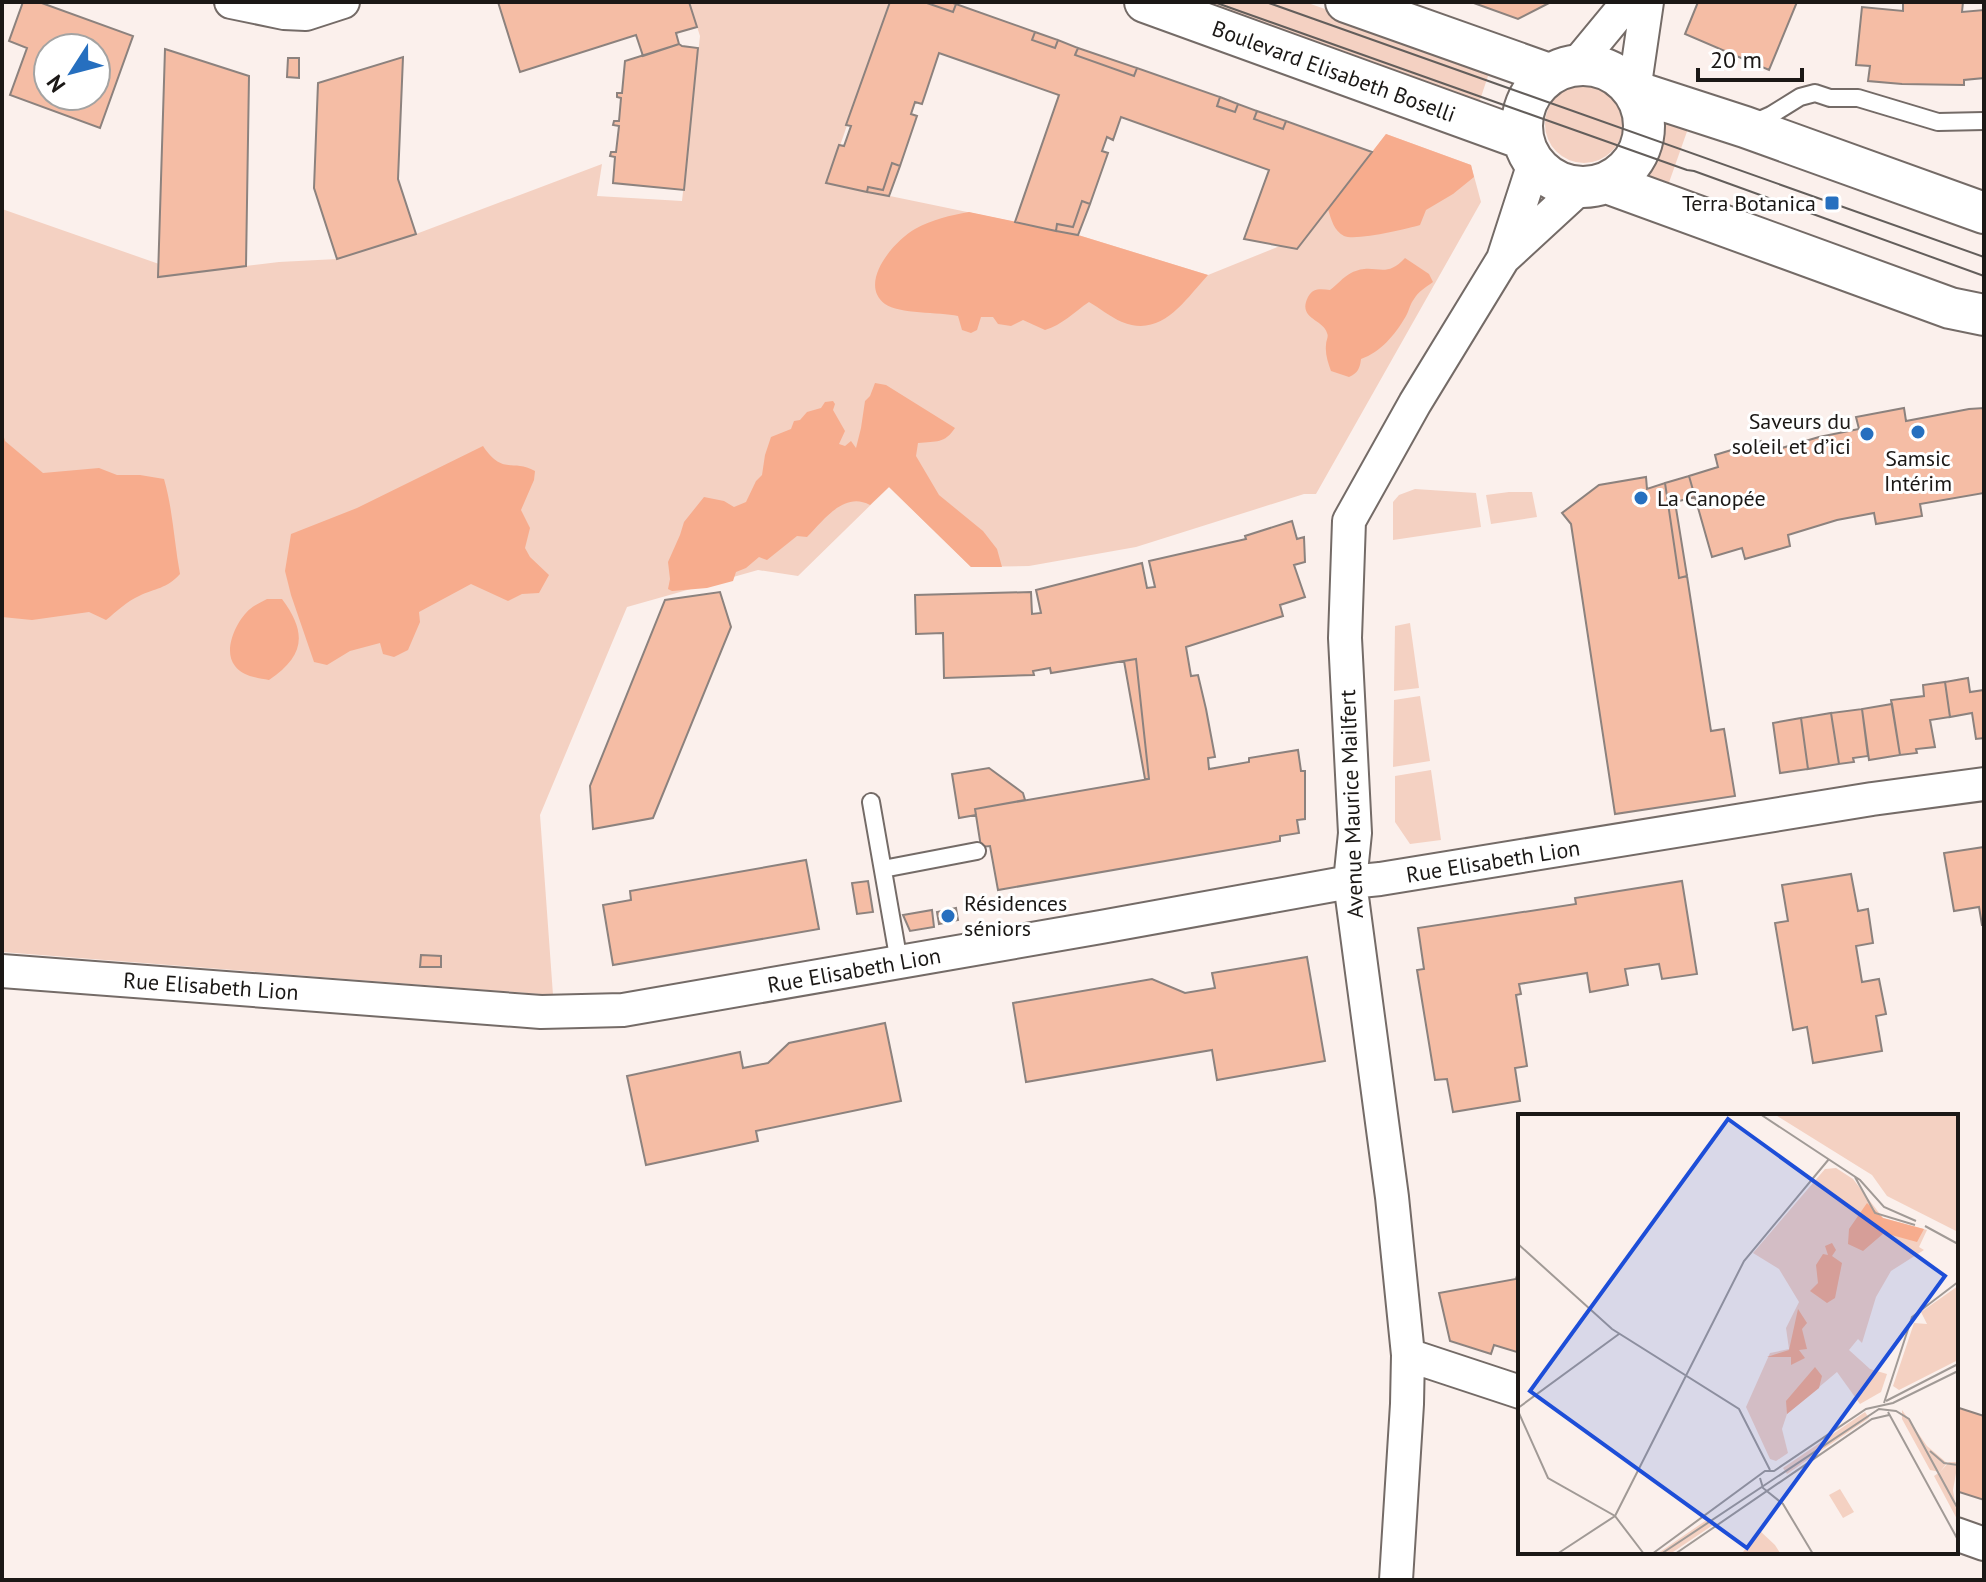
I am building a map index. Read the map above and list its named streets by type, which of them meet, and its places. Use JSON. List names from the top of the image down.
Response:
{
  "streets": {
    "street": ["Boulevard Elisabeth Boselli", "Avenue Maurice Mailfert", "Rue Elisabeth Lion"]
  },
  "crossings": [
    ["Boulevard Elisabeth Boselli", "Avenue Maurice Mailfert"],
    ["Avenue Maurice Mailfert", "Rue Elisabeth Lion"]
  ],
  "places": {
    "transit": ["Terra Botanica"],
    "other": [
      "Samsic Intérim",
      "Saveurs du soleil et d’ici",
      "La Canopée",
      "Résidences séniors"
    ]
  },
  "scale_bar": "20 m",
  "north": "bottom left"
}
